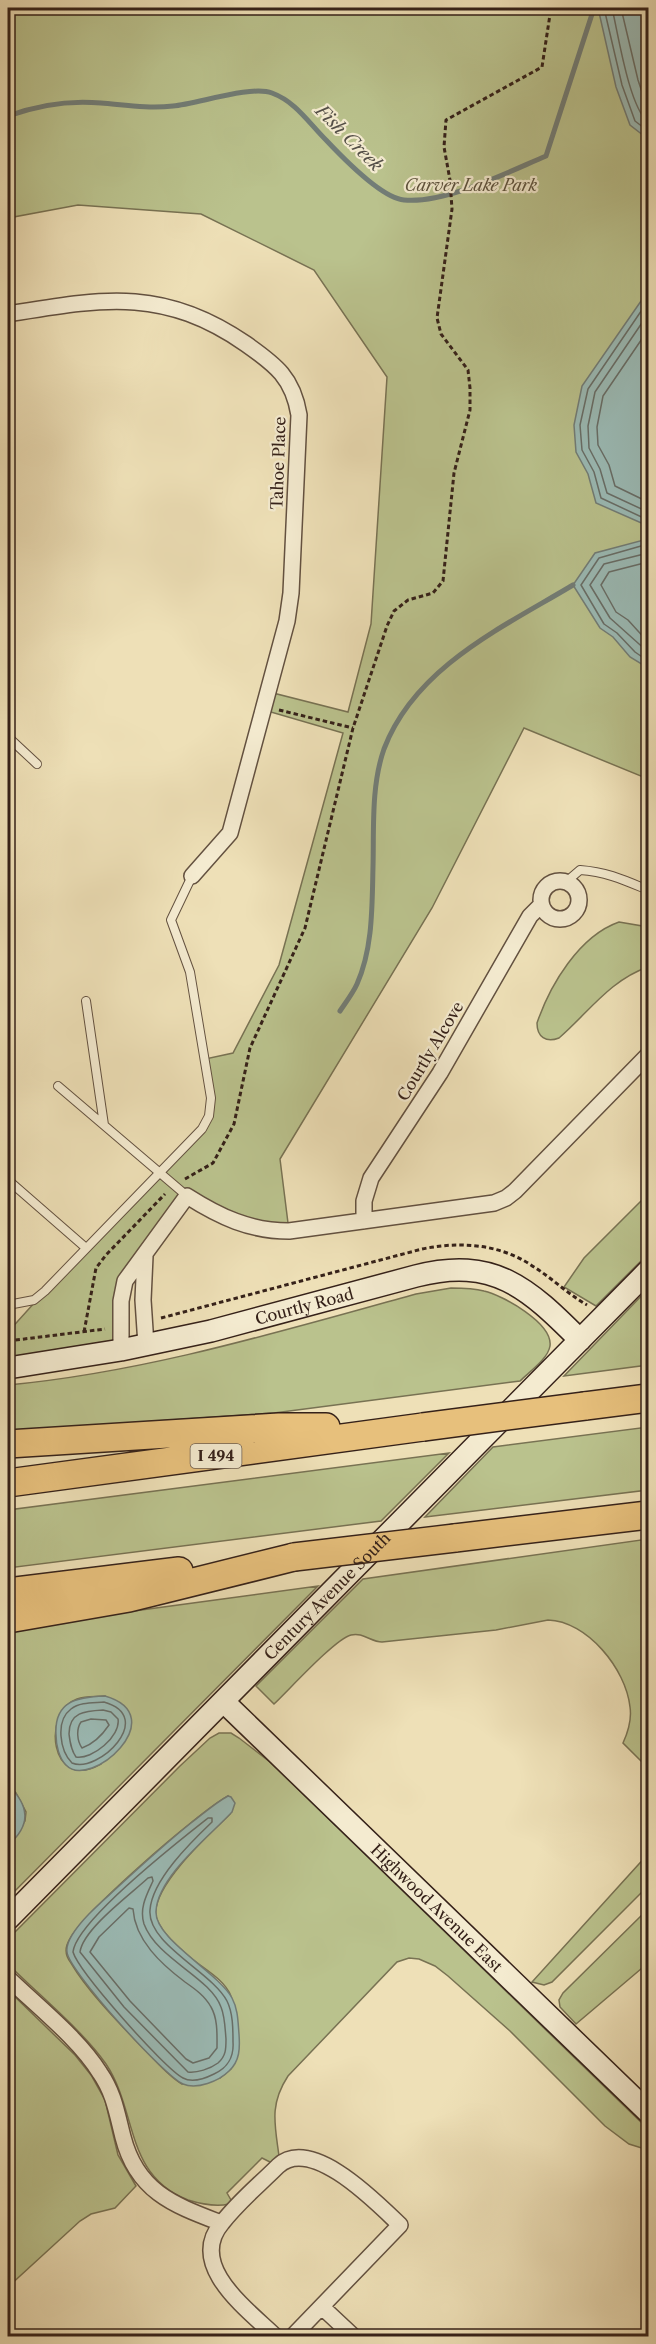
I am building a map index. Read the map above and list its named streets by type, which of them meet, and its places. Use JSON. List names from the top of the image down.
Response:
{
  "streets": {
    "highway": ["I 494"],
    "street": [
      "Tahoe Place",
      "Courtly Alcove",
      "Courtly Road",
      "Century Avenue South",
      "Highwood Avenue East"
    ]
  },
  "crossings": [
    ["Courtly Road", "Century Avenue South"],
    ["Century Avenue South", "Highwood Avenue East"]
  ],
  "water": ["Fish Creek"],
  "parks": ["Carver Lake Park"]
}
